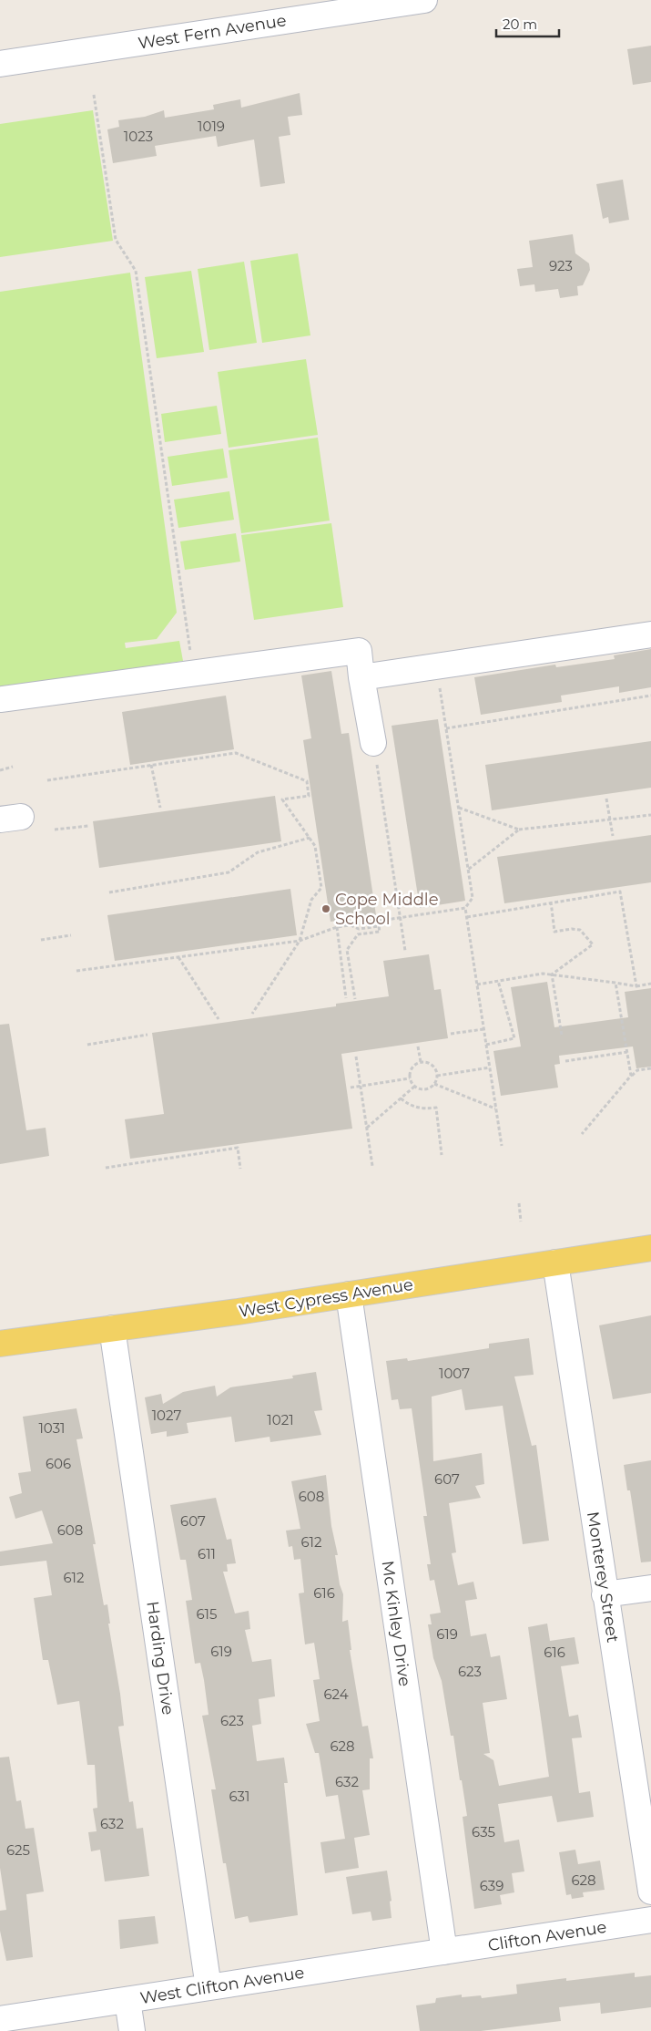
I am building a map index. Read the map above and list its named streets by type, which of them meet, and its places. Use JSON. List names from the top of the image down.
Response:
{
  "streets": {
    "main road": ["West Cypress Avenue"],
    "street": [
      "West Fern Avenue",
      "Monterey Street",
      "Mc Kinley Drive",
      "Harding Drive",
      "Clifton Avenue",
      "West Clifton Avenue"
    ]
  },
  "crossings": [
    ["West Cypress Avenue", "Monterey Street"],
    ["West Cypress Avenue", "Mc Kinley Drive"],
    ["West Cypress Avenue", "Harding Drive"],
    ["Mc Kinley Drive", "Clifton Avenue"],
    ["Mc Kinley Drive", "West Clifton Avenue"],
    ["Harding Drive", "West Clifton Avenue"],
    ["Clifton Avenue", "West Clifton Avenue"]
  ],
  "places": ["Cope Middle School"],
  "house_numbers": [
    "1019",
    "1023",
    "923",
    "1007",
    "1027",
    "1021",
    "1031",
    "606",
    "607",
    "608",
    "607",
    "608",
    "612",
    "611",
    "612",
    "616",
    "615",
    "619",
    "619",
    "616",
    "623",
    "624",
    "623",
    "628",
    "632",
    "631",
    "632",
    "635",
    "625",
    "628",
    "639"
  ],
  "scale_bar": "20 m"
}
